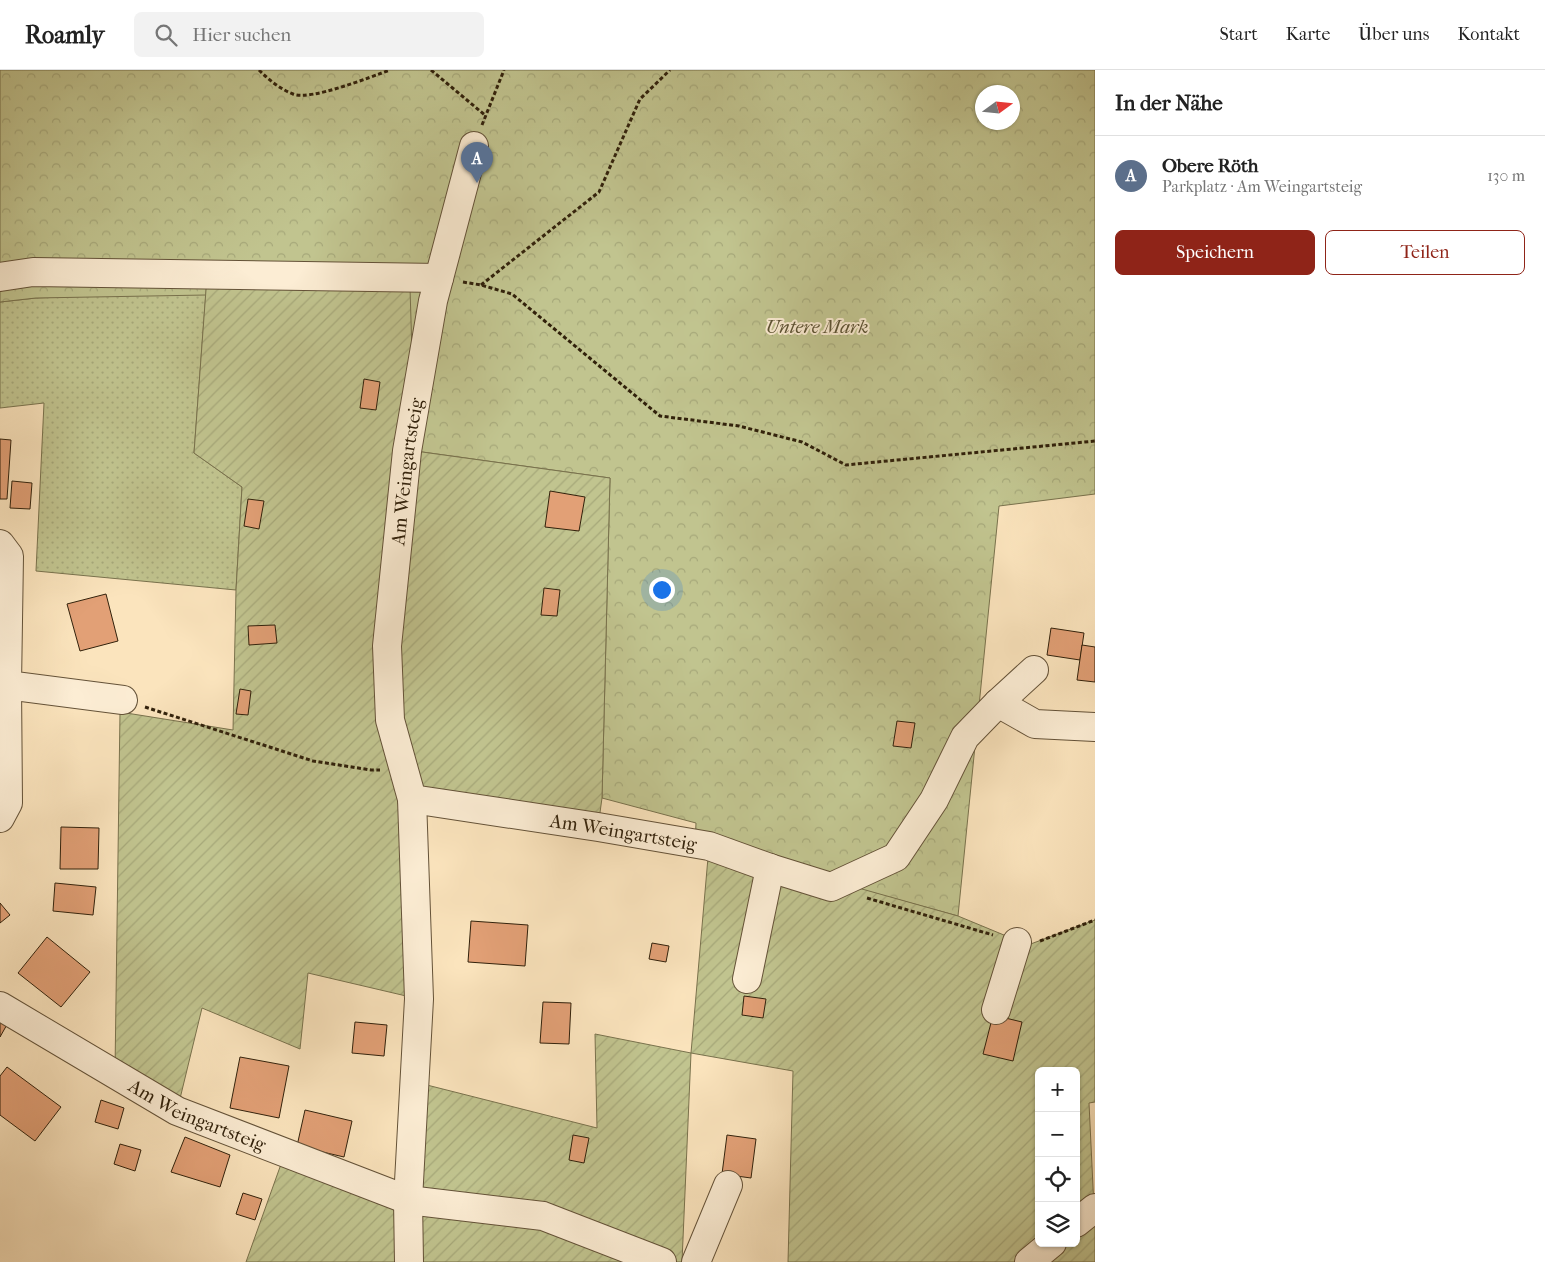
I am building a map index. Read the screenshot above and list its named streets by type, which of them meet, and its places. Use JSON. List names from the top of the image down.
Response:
{
  "streets": {
    "street": ["Am Weingartsteig"]
  },
  "parks": ["Untere Mark"],
  "north": "right",
  "page": {
    "header": "Roamly",
    "search": "Hier suchen",
    "nav": [
      "Start",
      "Karte",
      "Über uns",
      "Kontakt"
    ],
    "heading": "In der Nähe",
    "list": [
      {
        "mark": "A",
        "name": "Obere Röth",
        "note": "Parkplatz · Am Weingartsteig",
        "value": "130 m"
      }
    ],
    "pins": "A",
    "buttons": ["Speichern", "Teilen"],
    "map_buttons": ["+", "−"]
  }
}
